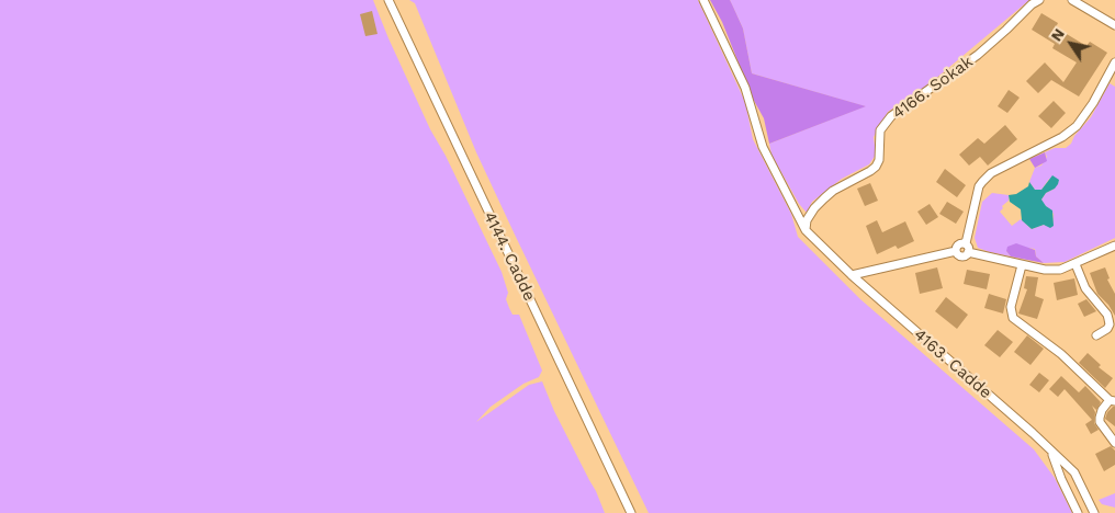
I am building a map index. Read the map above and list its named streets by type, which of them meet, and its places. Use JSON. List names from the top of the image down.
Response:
{
  "streets": {
    "street": ["4166. Sokak", "4144. Cadde", "4163. Cadde"]
  },
  "crossings": [
    ["4166. Sokak", "4163. Cadde"]
  ],
  "north": "top left"
}
